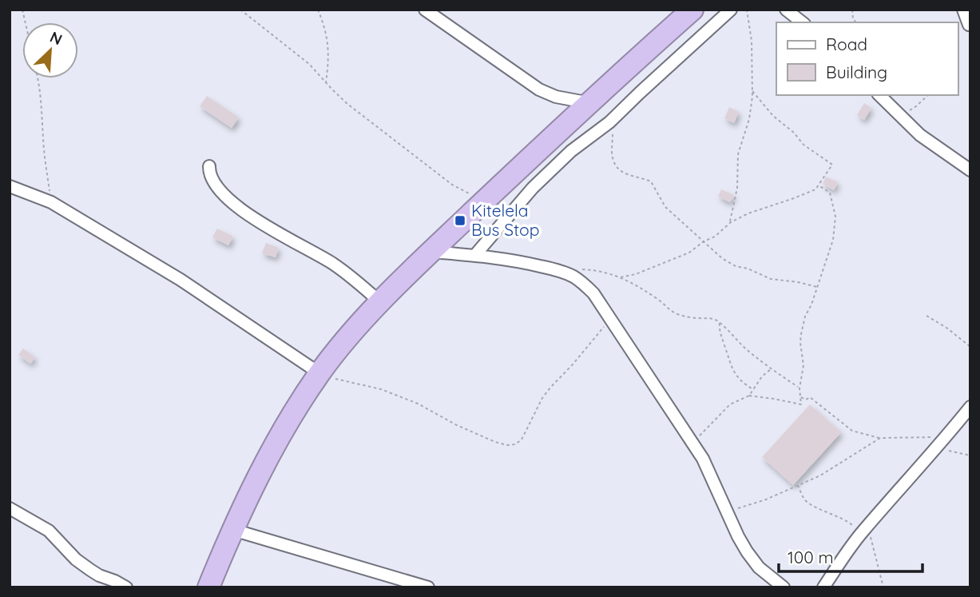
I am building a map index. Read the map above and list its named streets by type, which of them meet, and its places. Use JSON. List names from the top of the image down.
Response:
{
  "places": {
    "transit": ["Kitelela Bus Stop"]
  },
  "legend": ["Road", "Building"],
  "scale_bar": "100 m",
  "north": "top right"
}
